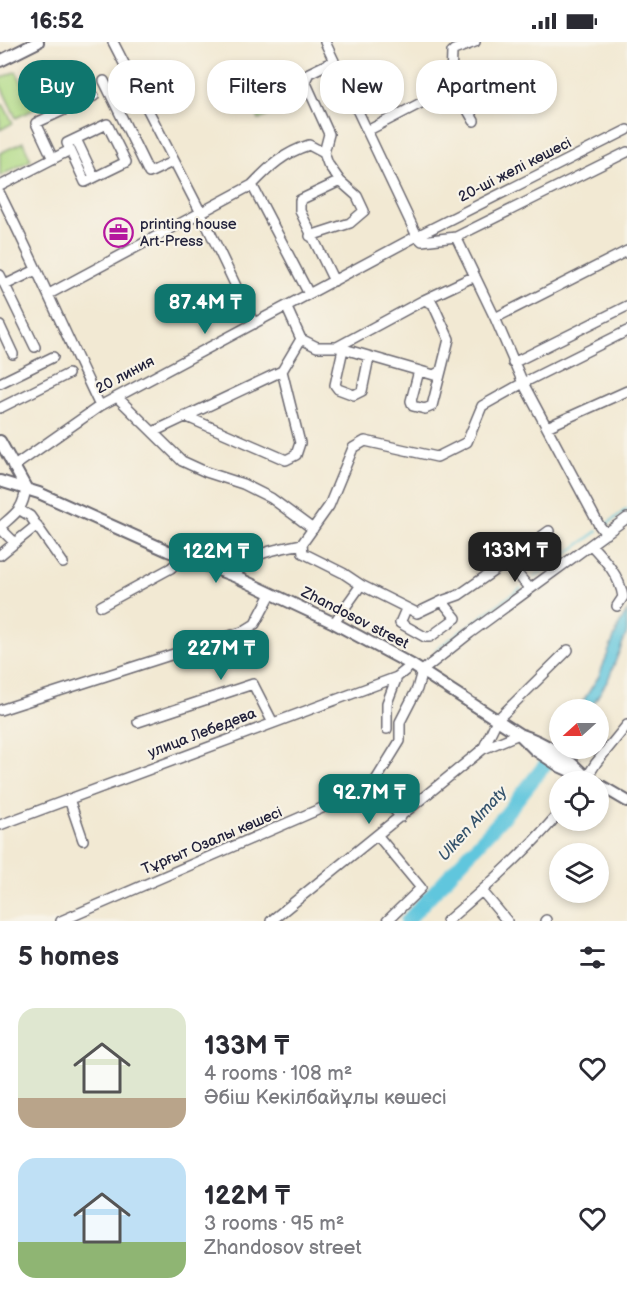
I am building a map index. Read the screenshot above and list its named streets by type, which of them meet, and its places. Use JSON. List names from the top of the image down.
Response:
{
  "streets": {
    "main road": ["Zhandosov street"],
    "street": [
      "20-ші желі көшесі",
      "20 линия",
      "улица Лебедева",
      "Тұрғыт Озалы көшесі"
    ]
  },
  "crossings": [
    ["20-ші желі көшесі", "20 линия"],
    ["Zhandosov street", "улица Лебедева"]
  ],
  "water": ["Ulken Almaty"],
  "places": {
    "office": ["printing house Art-Press"]
  },
  "north": "left",
  "page": {
    "status": "16:52",
    "chip": [
      "Buy",
      "Rent",
      "Filters",
      "New",
      "Apartment"
    ],
    "price": [
      "87.4M ₸",
      "133M ₸",
      "122M ₸",
      "227M ₸",
      "92.7M ₸"
    ],
    "heading": "5 homes",
    "list": [
      {
        "name": "133M ₸",
        "note": "4 rooms · 108 m² · Әбіш Кекілбайұлы көшесі"
      },
      {
        "name": "122M ₸",
        "note": "3 rooms · 95 m² · Zhandosov street"
      }
    ]
  }
}
